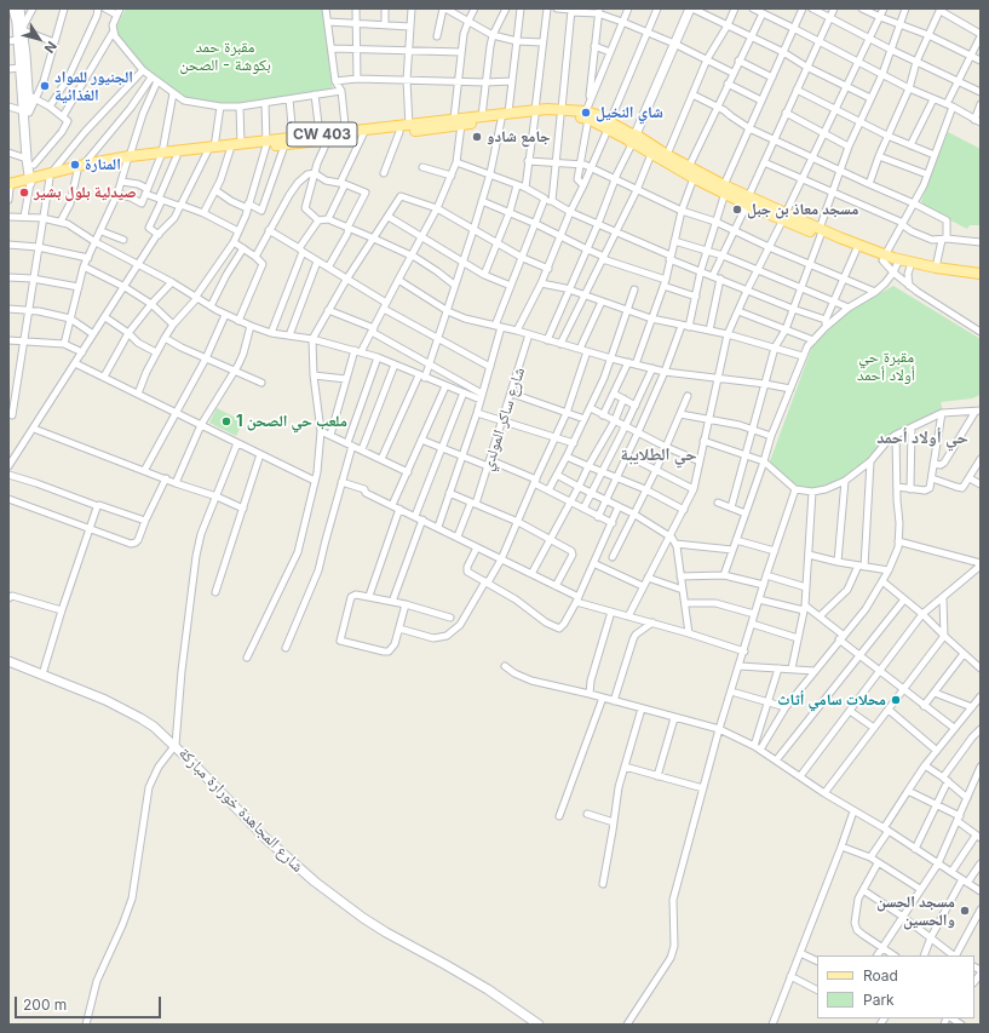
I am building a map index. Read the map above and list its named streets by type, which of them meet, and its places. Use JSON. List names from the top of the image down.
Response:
{
  "streets": {
    "main road": ["CW 403"],
    "street": ["شارع ساكر المولدي", "شارع المجاهدة خورارة مباركة"]
  },
  "districts": ["حي أولاد أحمد", "حي الطلايبة"],
  "parks": ["مقبرة حمد بكوشة - الصحن", "مقبرة حي أولاد أحمد"],
  "places": [
    "الجنيور للمواد الغذائية",
    "شاي النخيل",
    "جامع شادو",
    "المنارة",
    "صيدلية بلول بشير",
    "مسجد معاذ بن جبل",
    "ملعب حي الصحن 1",
    "محلات سامي أثاث",
    "مسجد الحسن والحسين"
  ],
  "legend": ["Road", "Park"],
  "scale_bar": "200 m",
  "north": "bottom right"
}
